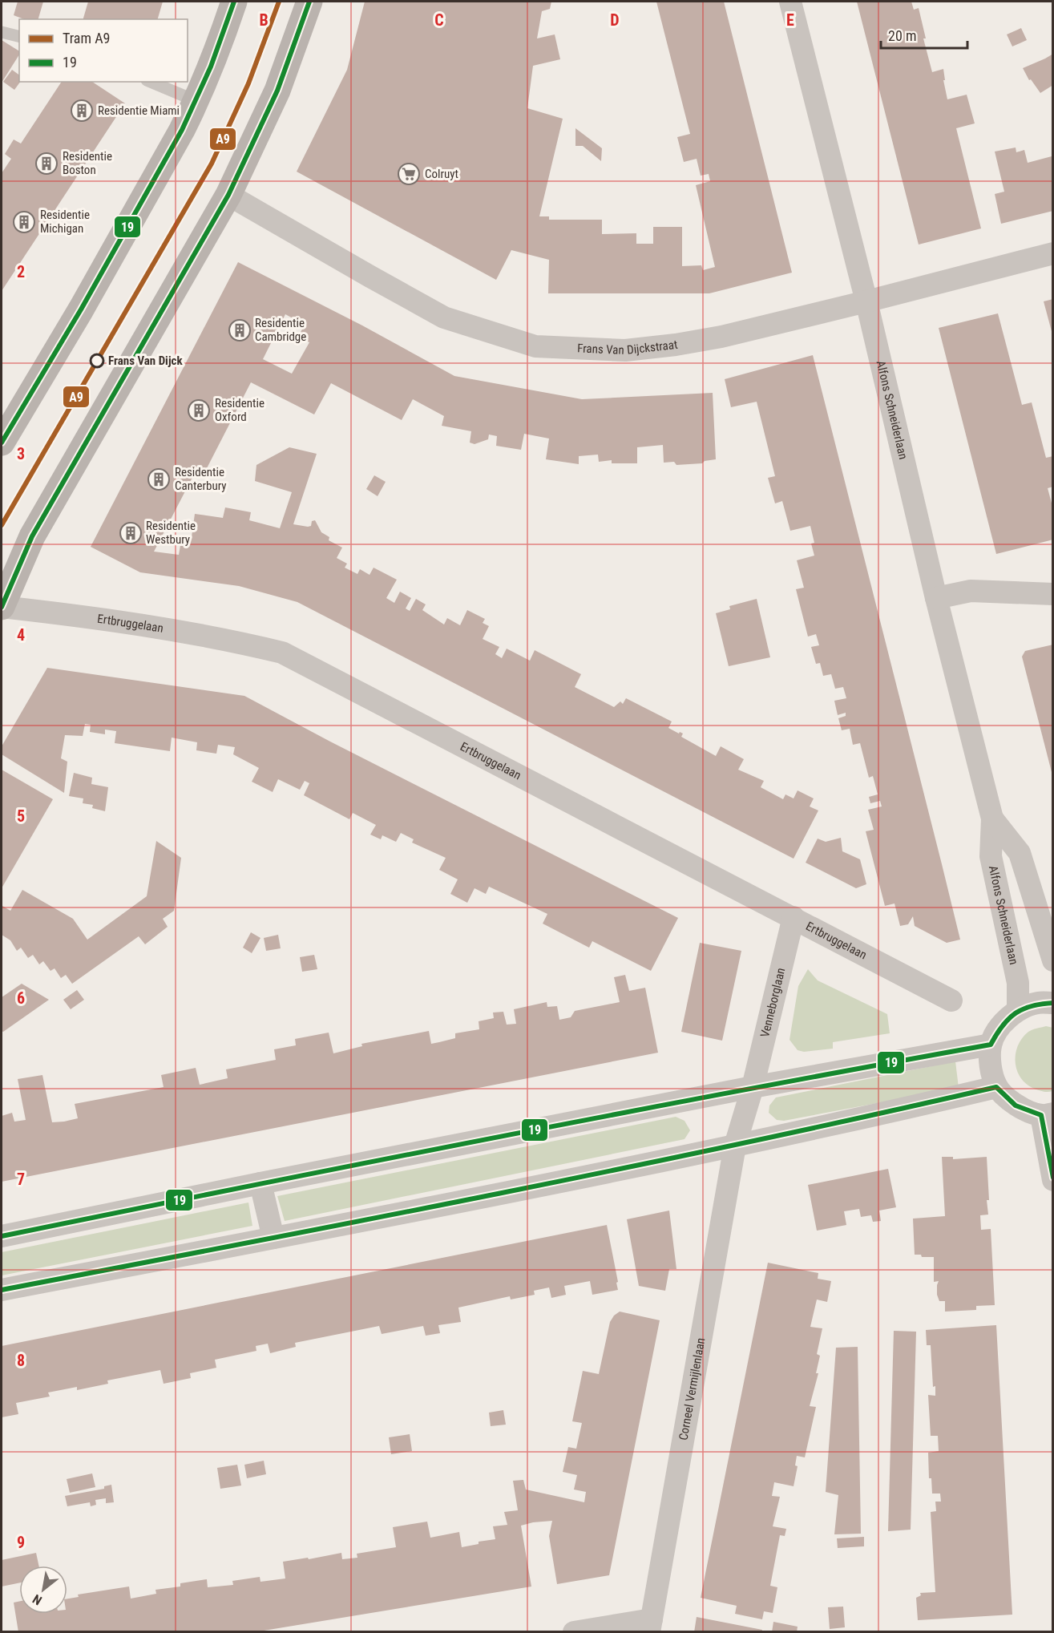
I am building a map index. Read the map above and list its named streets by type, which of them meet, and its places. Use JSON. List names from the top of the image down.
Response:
{
  "streets": {
    "street": [
      "Frans Van Dijckstraat",
      "Alfons Schneiderlaan",
      "Ertbruggelaan",
      "Venneborglaan",
      "Corneel Vermijlenlaan"
    ]
  },
  "crossings": [
    ["Frans Van Dijckstraat", "Alfons Schneiderlaan"],
    ["Ertbruggelaan", "Venneborglaan"],
    ["Venneborglaan", "Corneel Vermijlenlaan"]
  ],
  "places": {
    "building": [
      "Residentie Miami",
      "Residentie Boston",
      "Residentie Michigan",
      "Residentie Cambridge",
      "Residentie Oxford",
      "Residentie Canterbury",
      "Residentie Westbury"
    ],
    "supermarket": ["Colruyt"],
    "other": ["Frans Van Dijck"]
  },
  "lines": ["tram line A9", "transit line 19"],
  "legend": ["Tram A9", "19"],
  "scale_bar": "20 m",
  "north": "bottom left",
  "grid": {
    "columns": [
      "B",
      "C",
      "D",
      "E"
    ],
    "rows": [
      "2",
      "3",
      "4",
      "5",
      "6",
      "7",
      "8",
      "9"
    ]
  }
}
